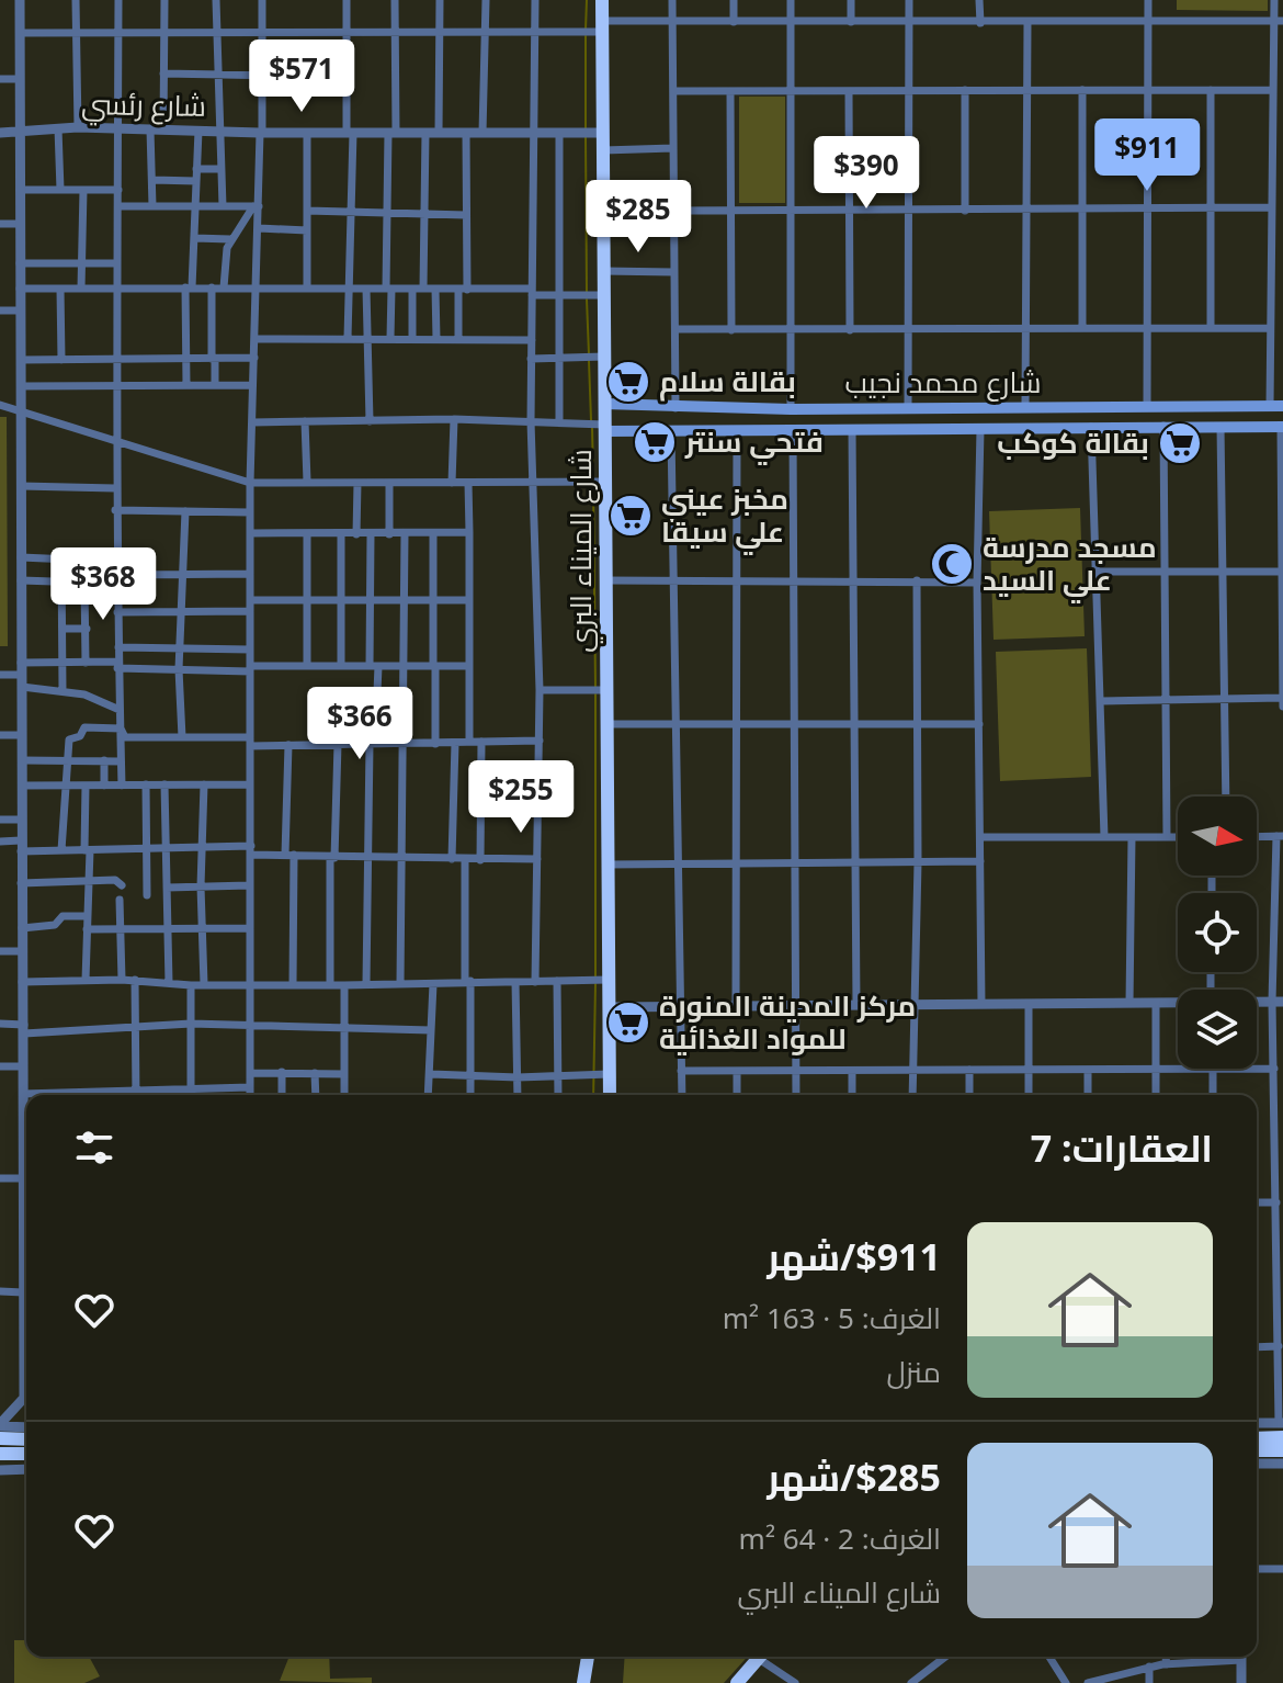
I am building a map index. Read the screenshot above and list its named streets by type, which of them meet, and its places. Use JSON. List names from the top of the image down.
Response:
{
  "streets": {
    "highway": ["شارع الميناء البري"],
    "main road": ["شارع محمد نجيب"],
    "street": ["شارع رئسي"]
  },
  "crossings": [
    ["شارع رئسي", "شارع الميناء البري"],
    ["شارع محمد نجيب", "شارع الميناء البري"]
  ],
  "places": {
    "supermarket": [
      "بقالة سلام",
      "فتحي سنتر",
      "بقالة كوكب",
      "مخبز عيني علي سيقا",
      "مركز المدينة المنورة للمواد الغذائية"
    ],
    "mosque": ["مسجد مدرسة علي السيد"]
  },
  "north": "right",
  "page": {
    "price": [
      "$571",
      "$911",
      "$390",
      "$285",
      "$368",
      "$366",
      "$255"
    ],
    "heading": "العقارات: 7",
    "list": [
      {
        "name": "$911/شهر",
        "note": "الغرف: 5 · 163 m² · منزل"
      },
      {
        "name": "$285/شهر",
        "note": "الغرف: 2 · 64 m² · شارع الميناء البري"
      }
    ]
  }
}
